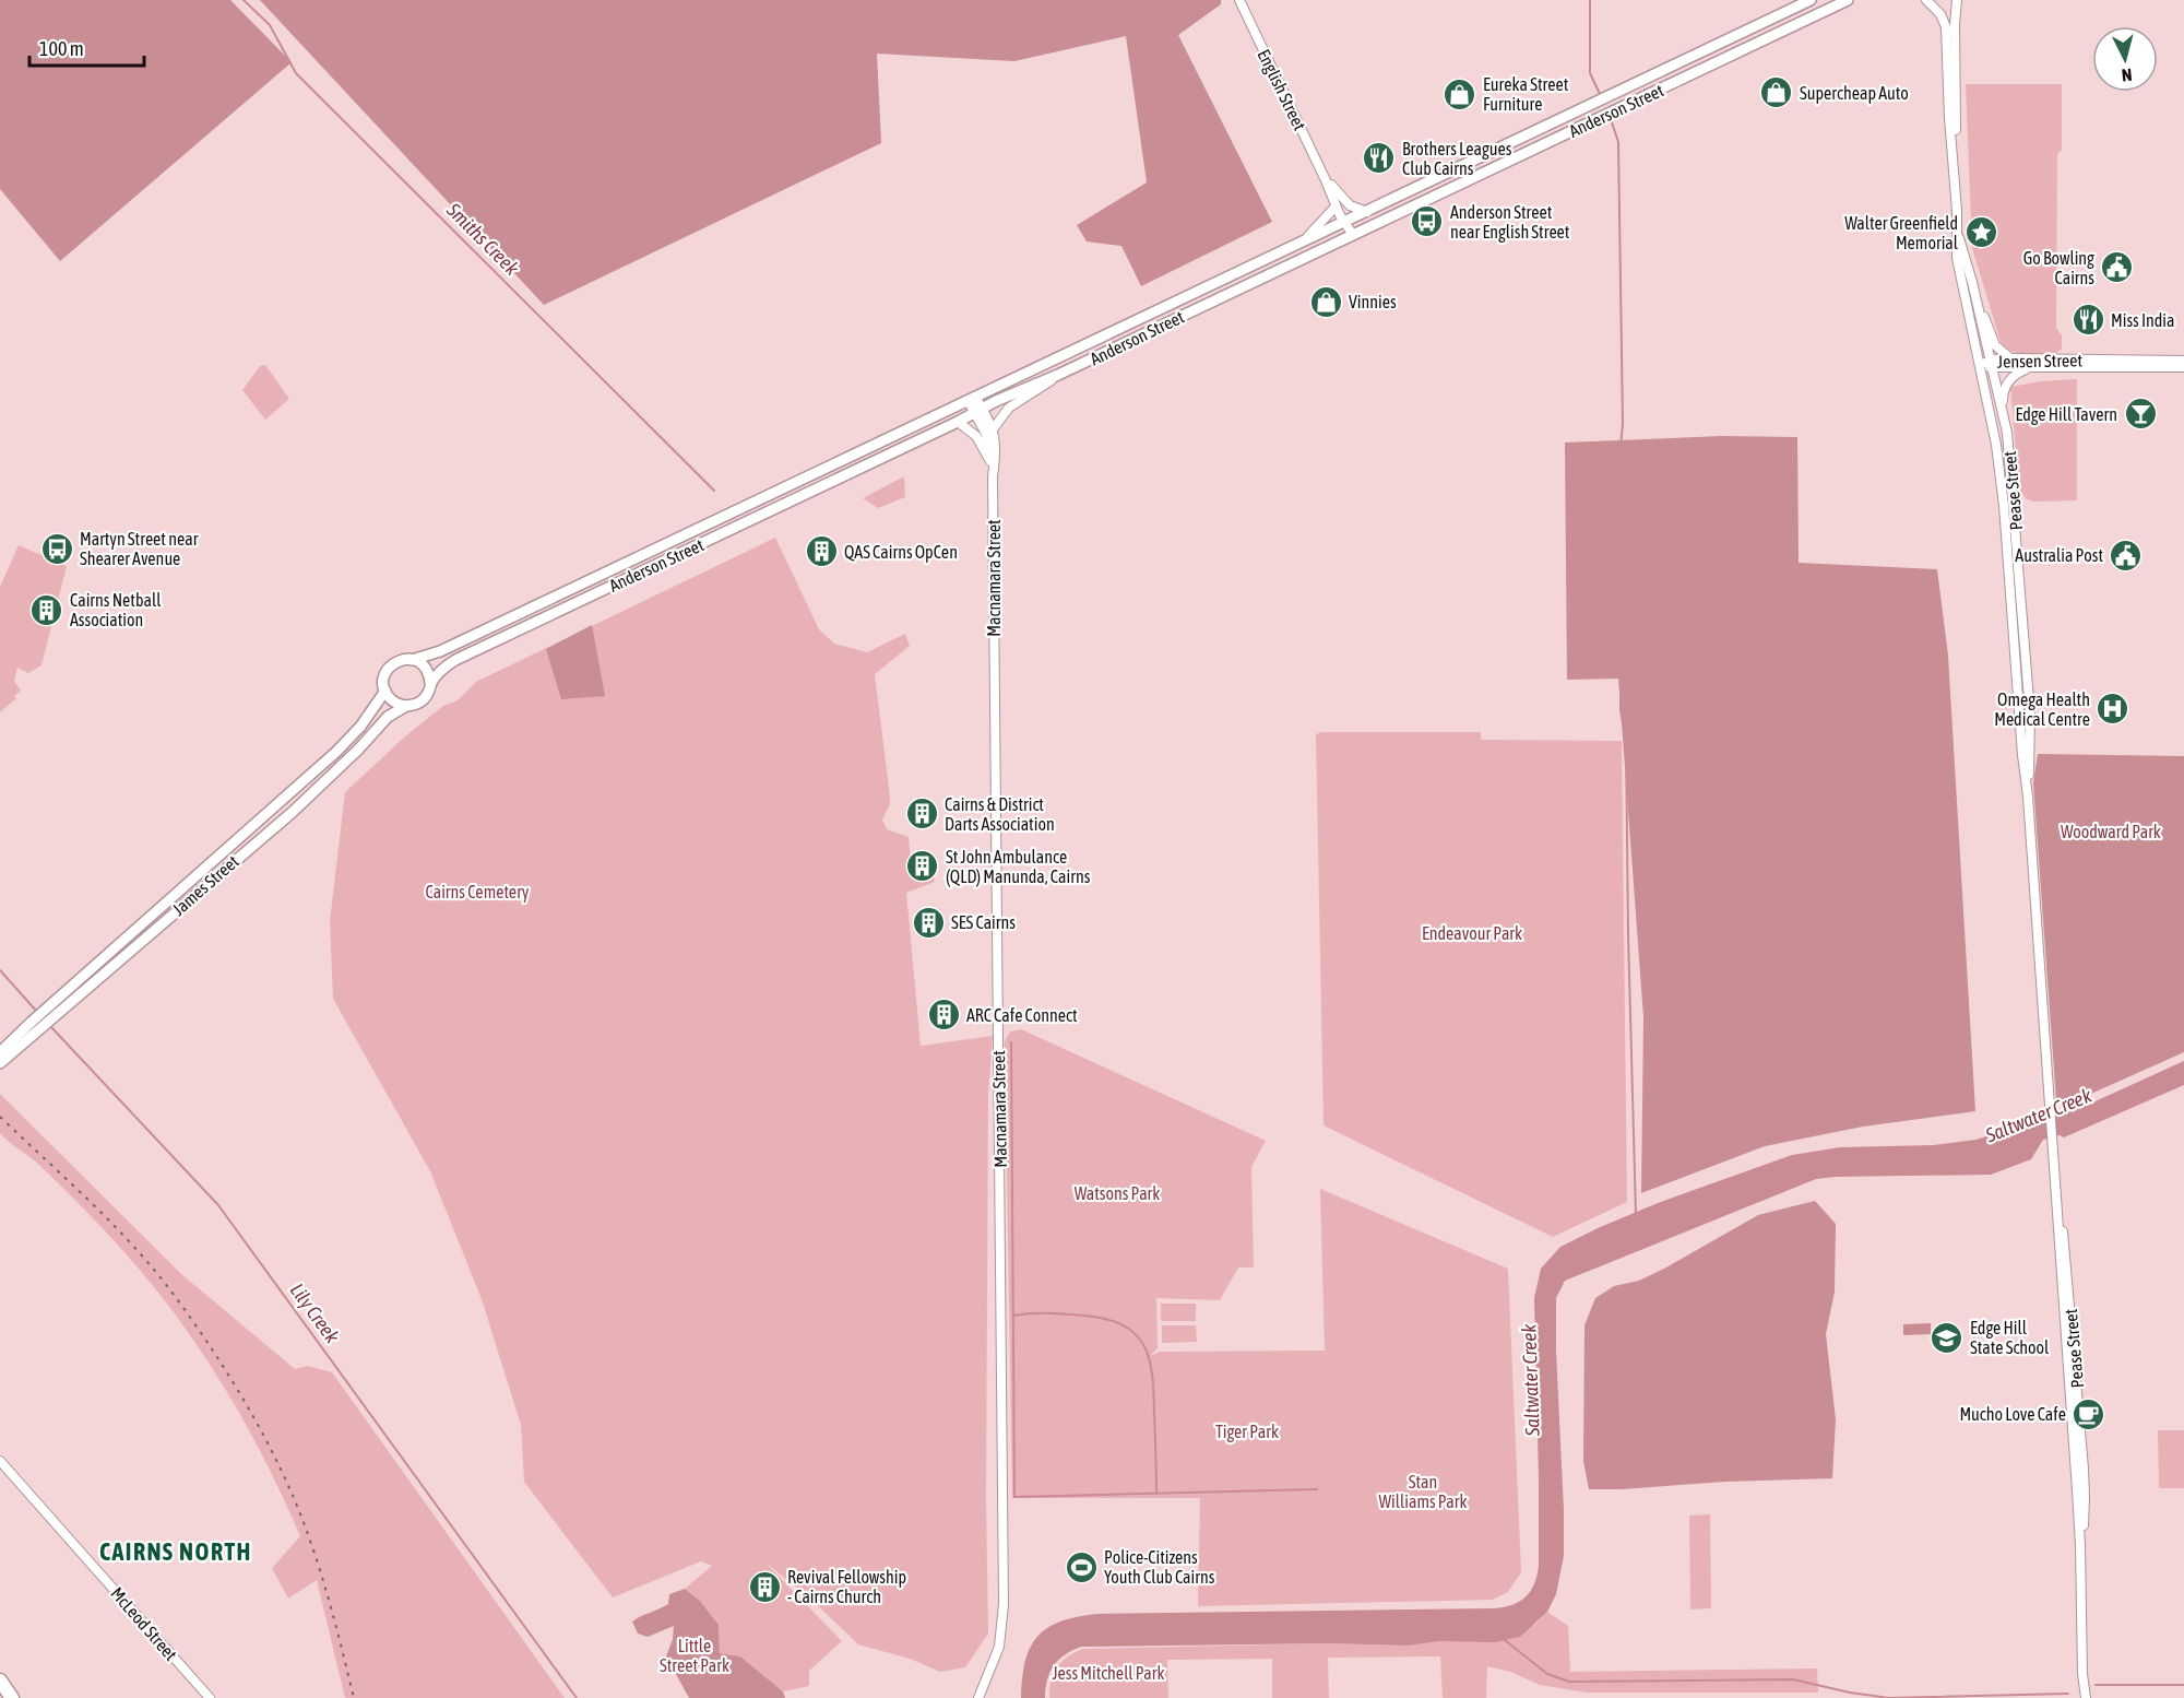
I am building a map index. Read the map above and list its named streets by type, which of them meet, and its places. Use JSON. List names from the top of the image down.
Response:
{
  "streets": {
    "main road": ["Anderson Street", "James Street"],
    "street": [
      "English Street",
      "Jensen Street",
      "Pease Street",
      "Macnamara Street",
      "McLeod Street"
    ]
  },
  "crossings": [
    ["English Street", "Anderson Street"],
    ["Anderson Street", "Macnamara Street"],
    ["Anderson Street", "James Street"],
    ["Jensen Street", "Pease Street"]
  ],
  "districts": ["CAIRNS NORTH"],
  "water": ["Smiths Creek", "Saltwater Creek", "Lily Creek"],
  "parks": [
    "Woodward Park",
    "Cairns Cemetery",
    "Endeavour Park",
    "Watsons Park",
    "Tiger Park",
    "Stan Williams Park",
    "Little Street Park",
    "Jess Mitchell Park"
  ],
  "places": {
    "shop": ["Supercheap Auto", "Eureka Street Furniture", "Vinnies"],
    "restaurant": ["Brothers Leagues Club Cairns", "Miss India"],
    "bus stop": ["Anderson Street near English Street", "Martyn Street near Shearer Avenue"],
    "place": ["Walter Greenfield Memorial"],
    "public building": ["Go Bowling Cairns", "Australia Post"],
    "bar": ["Edge Hill Tavern"],
    "building": [
      "QAS Cairns OpCen",
      "Cairns Netball Association",
      "Cairns & District Darts Association",
      "St John Ambulance (QLD) Manunda, Cairns",
      "SES Cairns",
      "ARC Cafe Connect",
      "Revival Fellowship - Cairns Church"
    ],
    "hospital": ["Omega Health Medical Centre"],
    "school or university": ["Edge Hill State School"],
    "cafe": ["Mucho Love Cafe"],
    "sports": ["Police-Citizens Youth Club Cairns"]
  },
  "scale_bar": "100 m",
  "north": "bottom"
}
